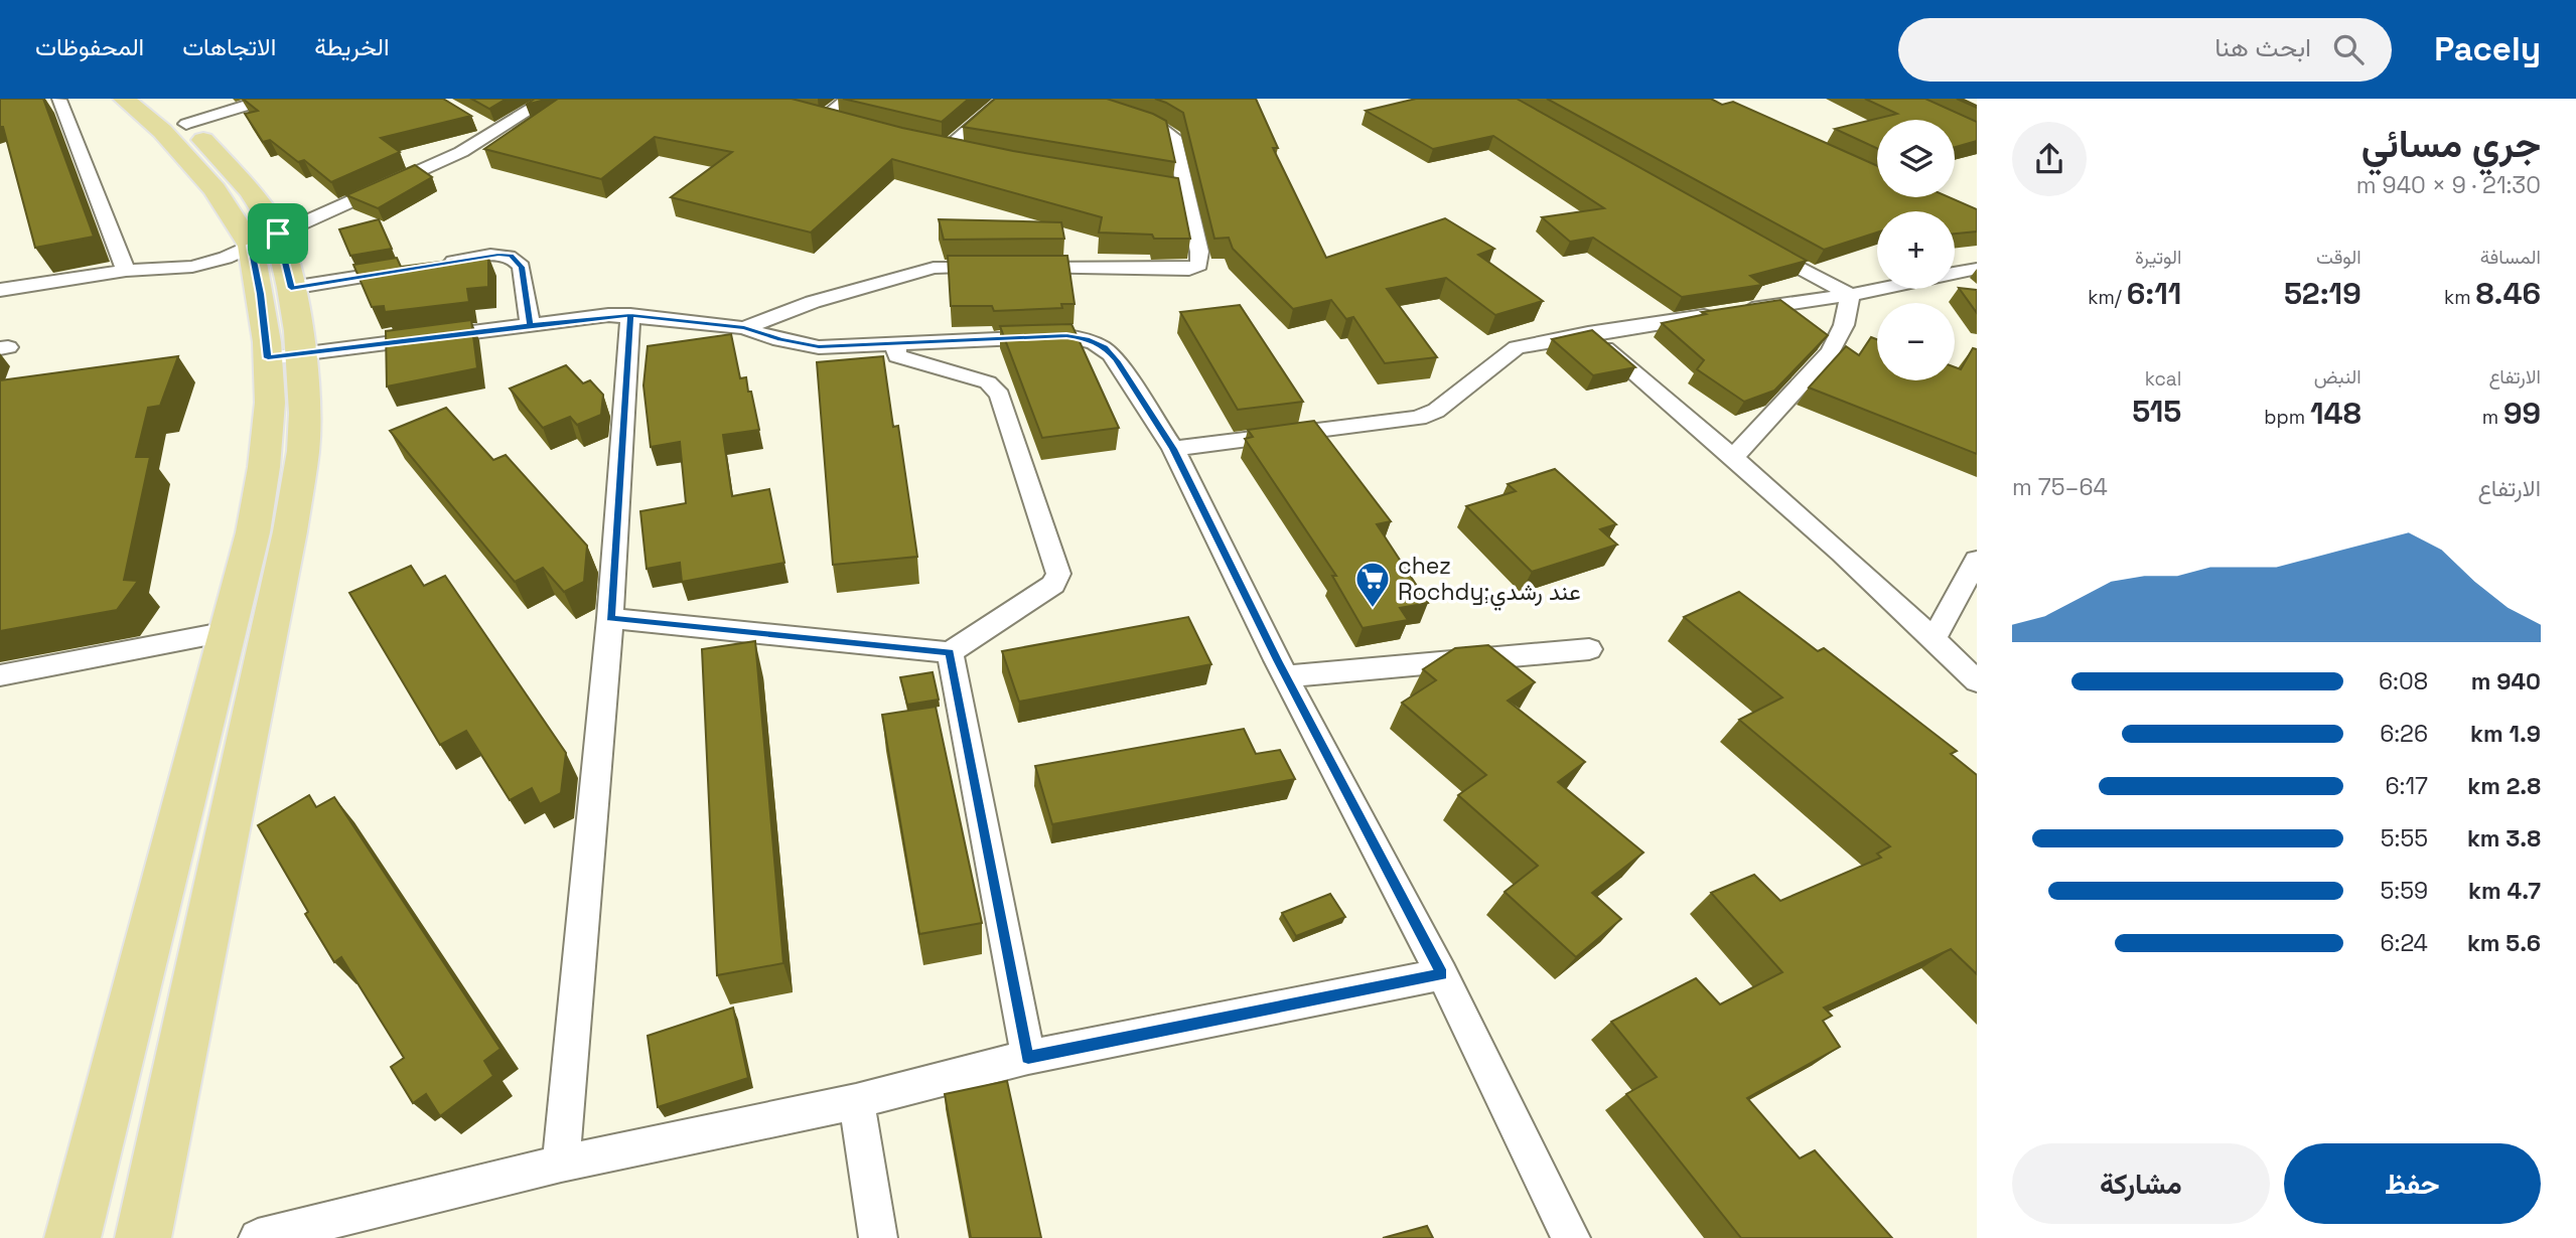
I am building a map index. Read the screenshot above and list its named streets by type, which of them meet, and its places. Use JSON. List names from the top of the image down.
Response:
{
  "places": {
    "supermarket": ["chez Rochdy;عند رشدي"]
  },
  "page": {
    "header": "Pacely",
    "search": "ابحث هنا",
    "nav": ["الخريطة", "الاتجاهات", "المحفوظات"],
    "heading": ["جري مسائي", "21:30 · 9 × 940 m"],
    "map_buttons": ["+", "−"],
    "stats": [
      ["المسافة", "8.46 km"],
      ["الوقت", "52:19"],
      ["الوتيرة", "6:11 /km"],
      ["الارتفاع", "99 m"],
      ["النبض", "148 bpm"],
      ["kcal", "515"]
    ],
    "chart": ["الارتفاع", "64–75 m"],
    "list": [
      {
        "name": "940 m",
        "note": "6:08"
      },
      {
        "name": "1.9 km",
        "note": "6:26"
      },
      {
        "name": "2.8 km",
        "note": "6:17"
      },
      {
        "name": "3.8 km",
        "note": "5:55"
      },
      {
        "name": "4.7 km",
        "note": "5:59"
      },
      {
        "name": "5.6 km",
        "note": "6:24"
      }
    ],
    "buttons": ["حفظ", "مشاركة"]
  }
}
